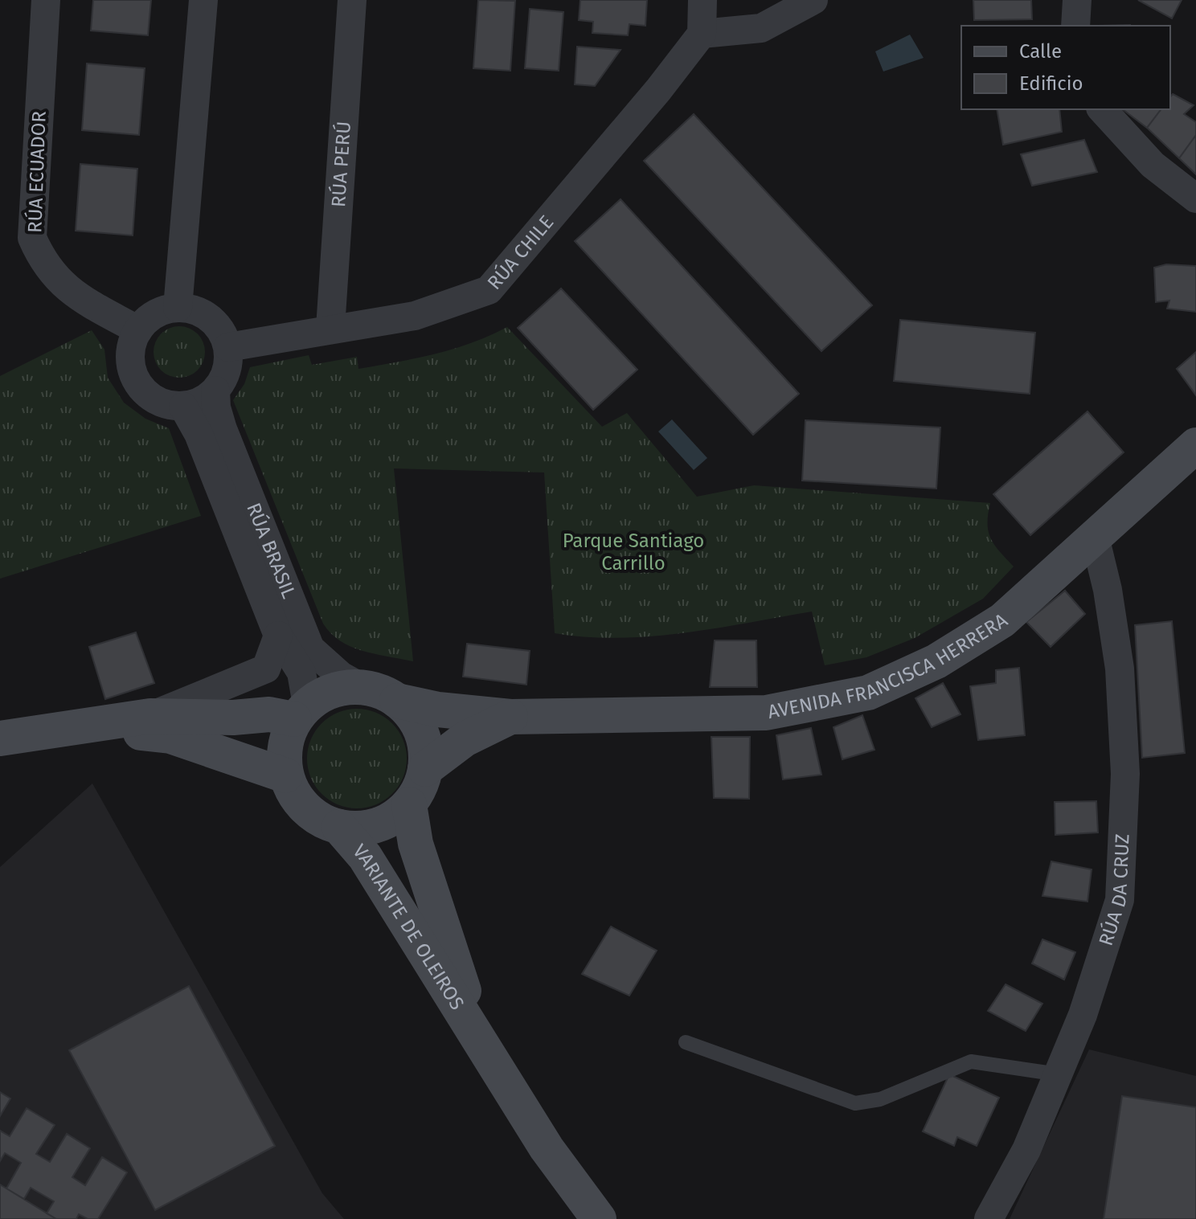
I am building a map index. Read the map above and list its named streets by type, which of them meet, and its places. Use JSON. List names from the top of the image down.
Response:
{
  "streets": {
    "street": [
      "RÚA PERÚ",
      "RÚA ECUADOR",
      "RÚA CHILE",
      "RÚA BRASIL",
      "AVENIDA FRANCISCA HERRERA",
      "RÚA DA CRUZ",
      "VARIANTE DE OLEIROS"
    ]
  },
  "crossings": [
    ["RÚA PERÚ", "RÚA CHILE"],
    ["RÚA ECUADOR", "RÚA CHILE"],
    ["RÚA ECUADOR", "RÚA BRASIL"],
    ["RÚA CHILE", "RÚA BRASIL"],
    ["RÚA BRASIL", "AVENIDA FRANCISCA HERRERA"],
    ["RÚA BRASIL", "VARIANTE DE OLEIROS"],
    ["AVENIDA FRANCISCA HERRERA", "RÚA DA CRUZ"],
    ["AVENIDA FRANCISCA HERRERA", "VARIANTE DE OLEIROS"]
  ],
  "parks": ["Parque Santiago Carrillo"],
  "legend": ["Calle", "Edificio"]
}
